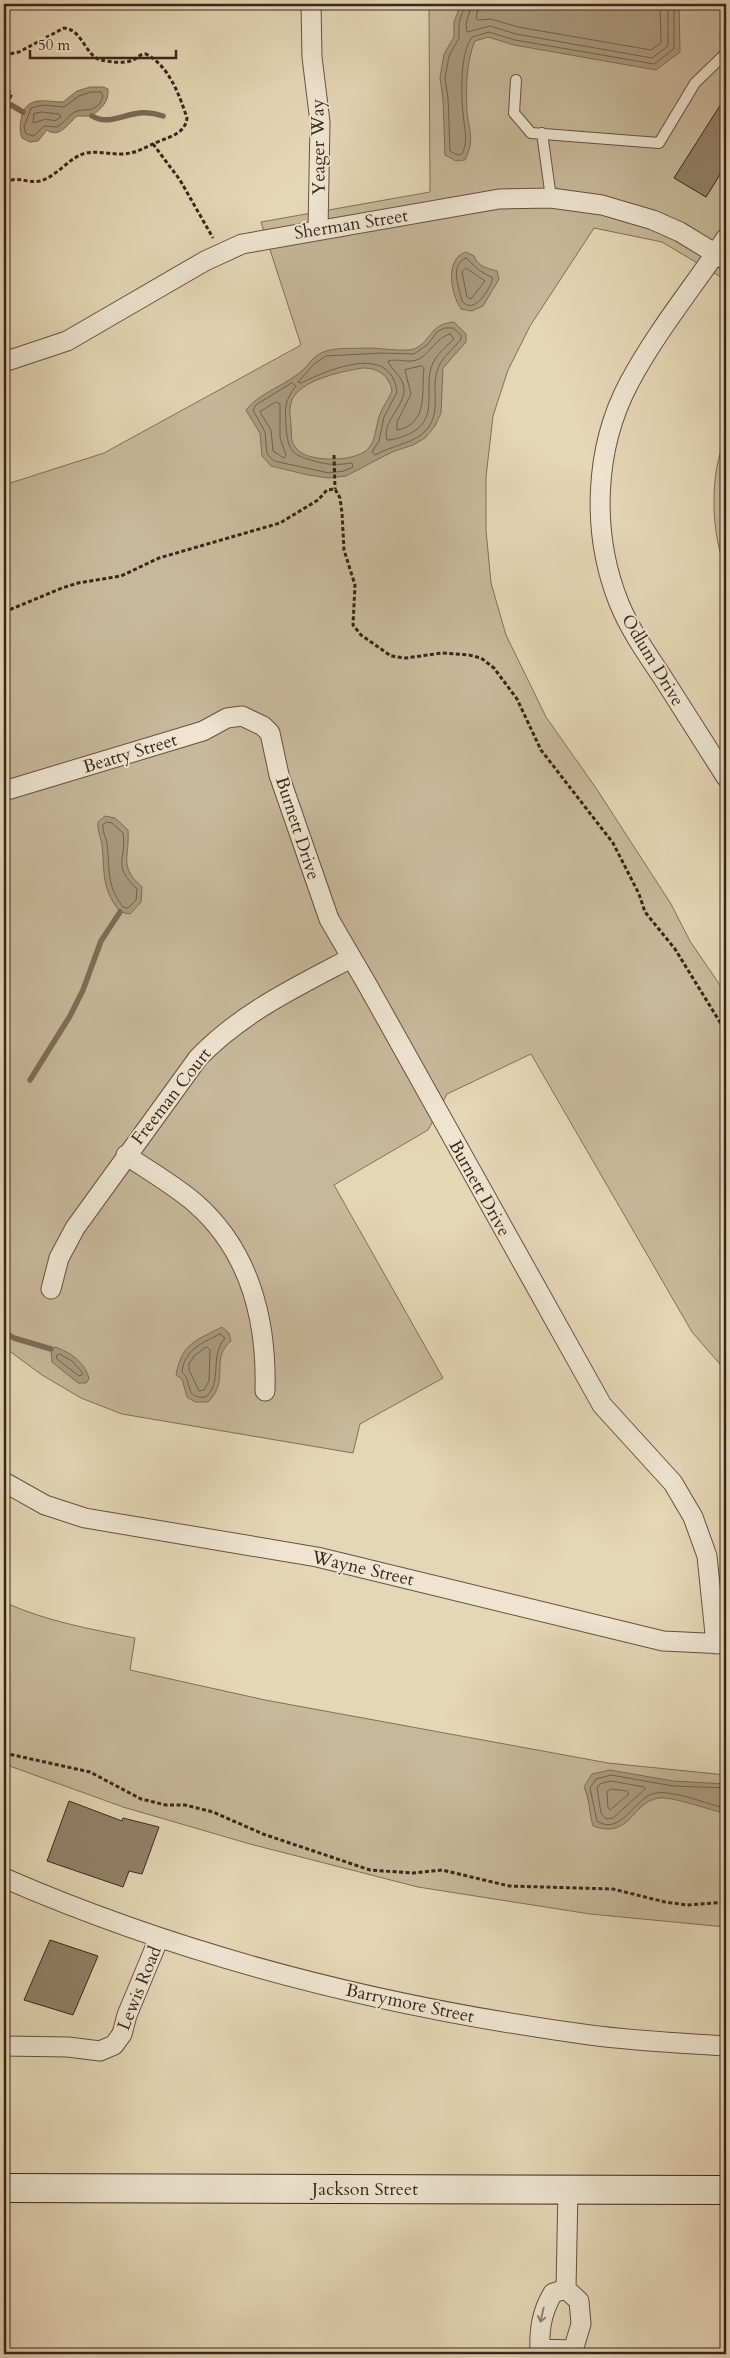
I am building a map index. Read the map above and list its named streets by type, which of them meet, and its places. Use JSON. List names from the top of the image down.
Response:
{
  "streets": {
    "main road": ["Jackson Street"],
    "street": [
      "Yeager Way",
      "Sherman Street",
      "Odlum Drive",
      "Beatty Street",
      "Burnett Drive",
      "Freeman Court",
      "Wayne Street",
      "Lewis Road",
      "Barrymore Street"
    ]
  },
  "crossings": [
    ["Yeager Way", "Sherman Street"],
    ["Sherman Street", "Odlum Drive"],
    ["Beatty Street", "Burnett Drive"],
    ["Burnett Drive", "Freeman Court"],
    ["Burnett Drive", "Wayne Street"],
    ["Lewis Road", "Barrymore Street"]
  ],
  "scale_bar": "50 m"
}
